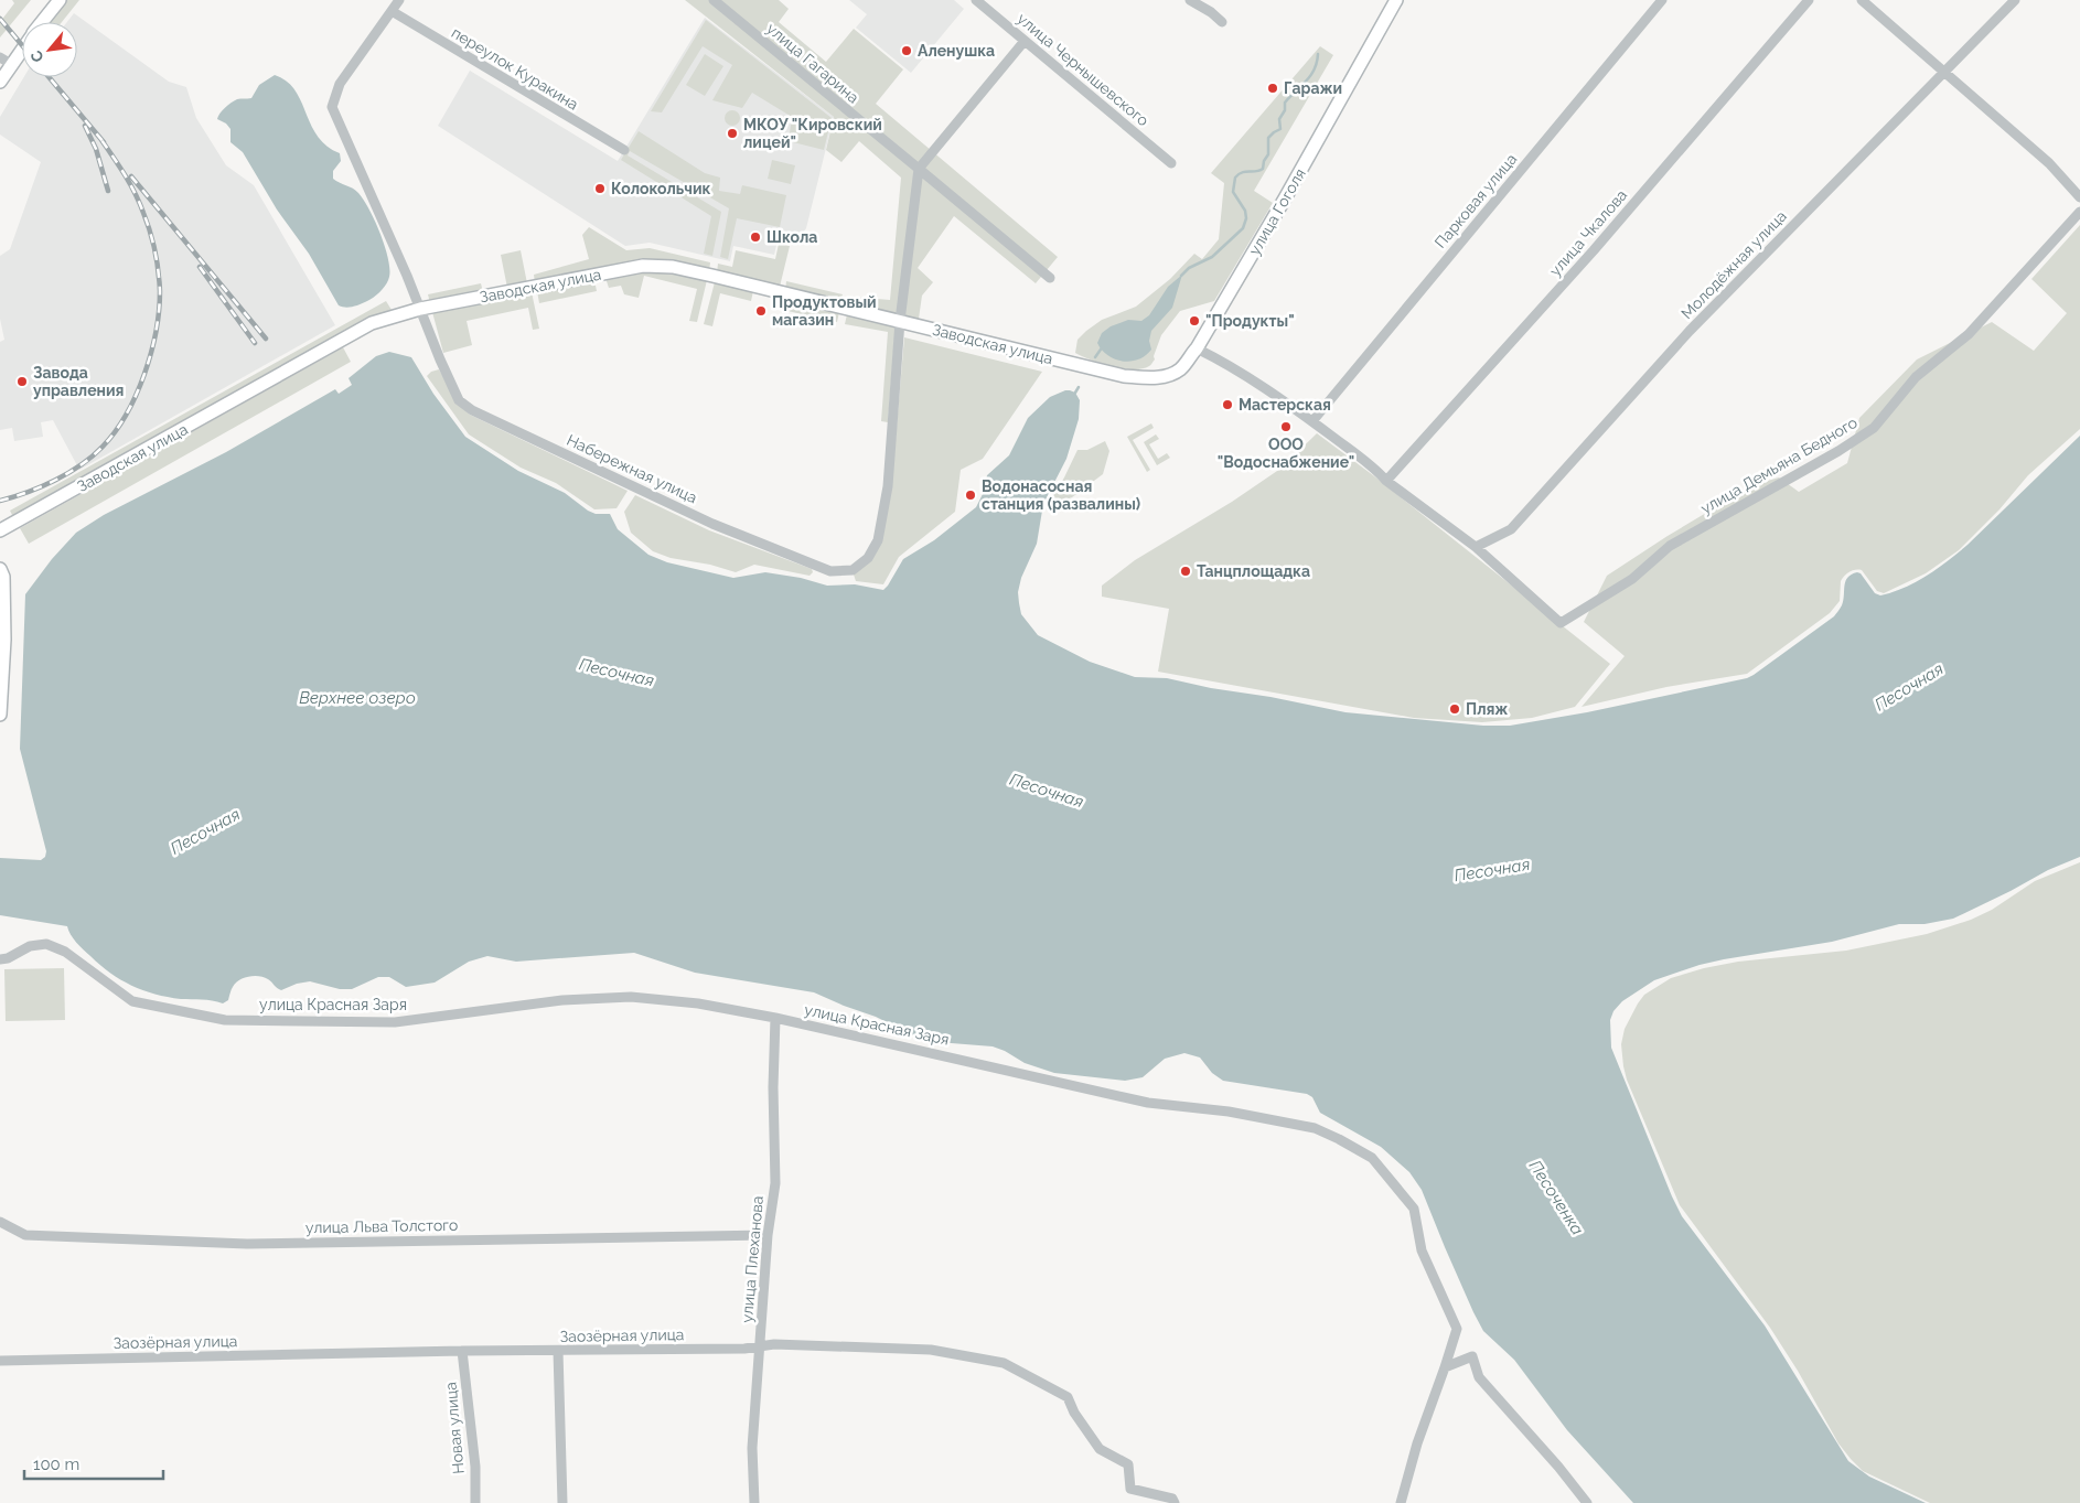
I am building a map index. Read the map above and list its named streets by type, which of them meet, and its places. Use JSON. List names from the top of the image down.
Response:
{
  "streets": {
    "main road": ["улица Гоголя", "Заводская улица"],
    "street": [
      "улица Гагарина",
      "переулок Куракина",
      "улица Чернышевского",
      "Парковая улица",
      "улица Чкалова",
      "Молодёжная улица",
      "улица Демьяна Бедного",
      "Набережная улица",
      "улица Красная Заря",
      "улица Льва Толстого",
      "улица Плеханова",
      "Заозёрная улица",
      "Новая улица"
    ]
  },
  "crossings": [
    ["переулок Куракина", "Набережная улица"],
    ["улица Гоголя", "Заводская улица"],
    ["Молодёжная улица", "улица Демьяна Бедного"],
    ["Заводская улица", "Набережная улица"],
    ["улица Красная Заря", "улица Плеханова"],
    ["улица Льва Толстого", "улица Плеханова"],
    ["улица Плеханова", "Заозёрная улица"],
    ["Заозёрная улица", "Новая улица"]
  ],
  "water": ["Песочная", "Верхнее озеро", "Песоченка"],
  "places": [
    "Аленушка",
    "Гаражи",
    "МКОУ \"Кировский лицей\"",
    "Колокольчик",
    "Школа",
    "Продуктовый магазин",
    "\"Продукты\"",
    "Завода управления",
    "Мастерская",
    "ООО \"Водоснабжение\"",
    "Водонасосная станция (развалины)",
    "Танцплощадка",
    "Пляж"
  ],
  "scale_bar": "100 m",
  "north": "bottom left"
}
